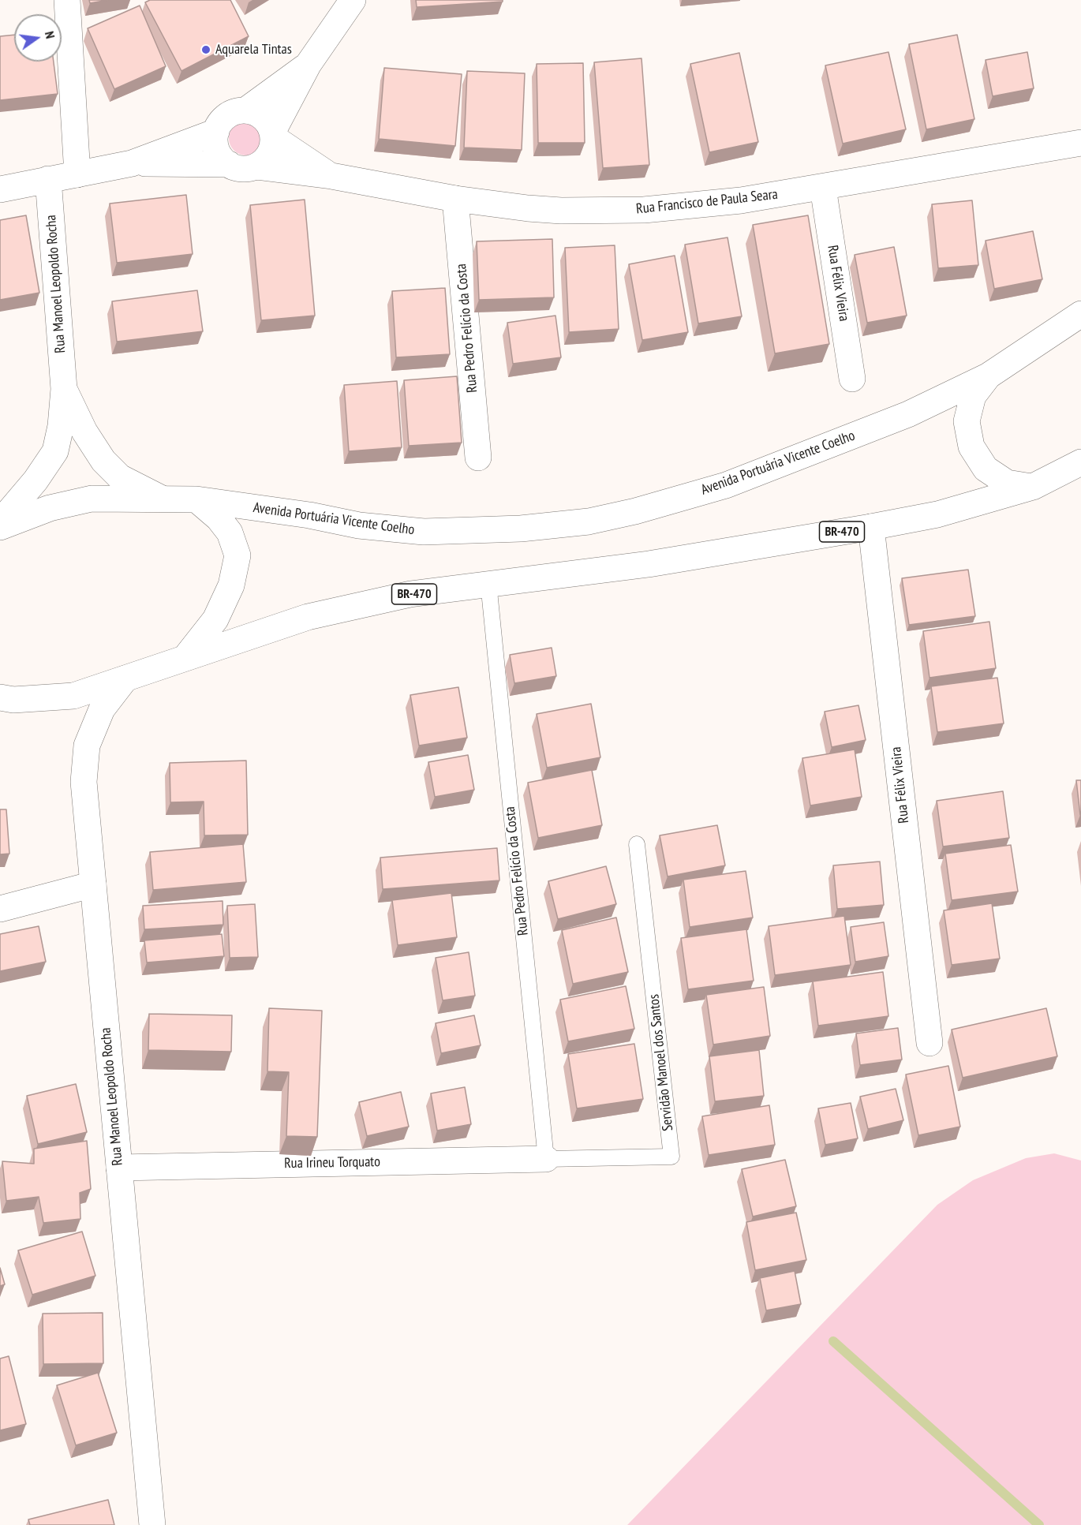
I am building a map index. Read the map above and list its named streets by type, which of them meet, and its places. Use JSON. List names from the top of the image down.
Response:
{
  "streets": {
    "main road": [
      "Rua Francisco de Paula Seara",
      "Rua Félix Vieira",
      "Rua Manoel Leopoldo Rocha",
      "Rua Pedro Felício da Costa",
      "Avenida Portuária Vicente Coelho",
      "BR-470",
      "Rua Irineu Torquato"
    ],
    "lane": ["Servidão Manoel dos Santos"]
  },
  "crossings": [
    ["Rua Francisco de Paula Seara", "Rua Félix Vieira"],
    ["Rua Francisco de Paula Seara", "Rua Pedro Felício da Costa"],
    ["Rua Félix Vieira", "BR-470"],
    ["Rua Manoel Leopoldo Rocha", "Avenida Portuária Vicente Coelho"],
    ["Rua Manoel Leopoldo Rocha", "BR-470"],
    ["Rua Manoel Leopoldo Rocha", "Rua Irineu Torquato"],
    ["Rua Pedro Felício da Costa", "BR-470"],
    ["Rua Pedro Felício da Costa", "Servidão Manoel dos Santos"],
    ["Rua Pedro Felício da Costa", "Rua Irineu Torquato"],
    ["Servidão Manoel dos Santos", "Rua Irineu Torquato"]
  ],
  "places": ["Aquarela Tintas"],
  "north": "right"
}
